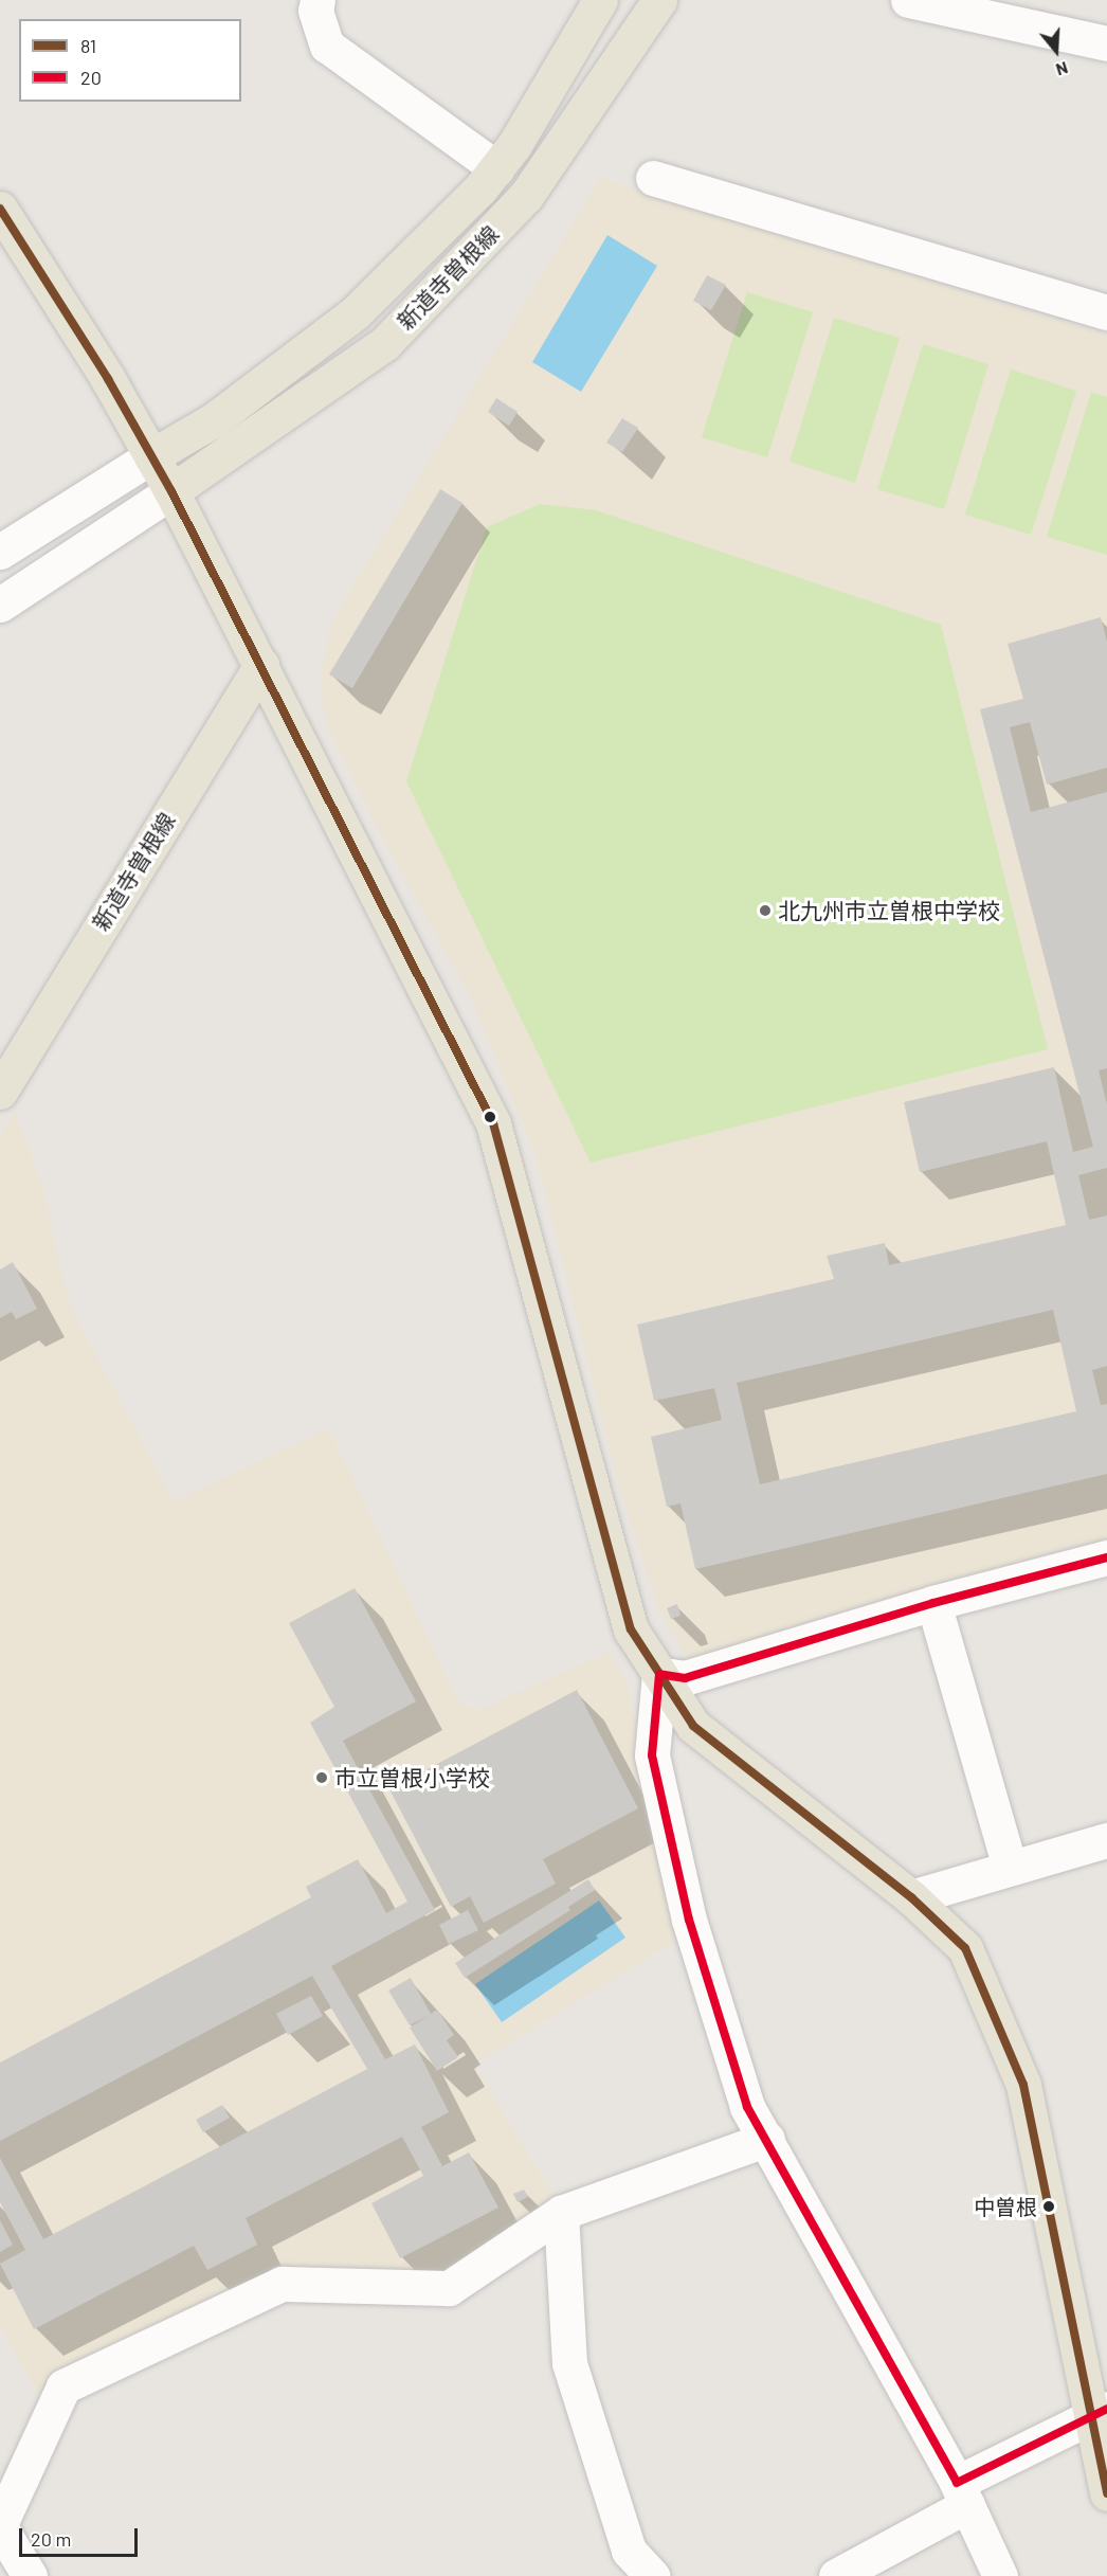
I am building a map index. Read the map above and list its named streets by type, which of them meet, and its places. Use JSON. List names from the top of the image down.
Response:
{
  "streets": {
    "main road": ["新道寺曽根線"]
  },
  "places": ["北九州市立曽根中学校", "市立曽根小学校", "中曽根"],
  "lines": ["transit line 81", "transit line 20"],
  "legend": ["81", "20"],
  "scale_bar": "20 m",
  "north": "bottom"
}
